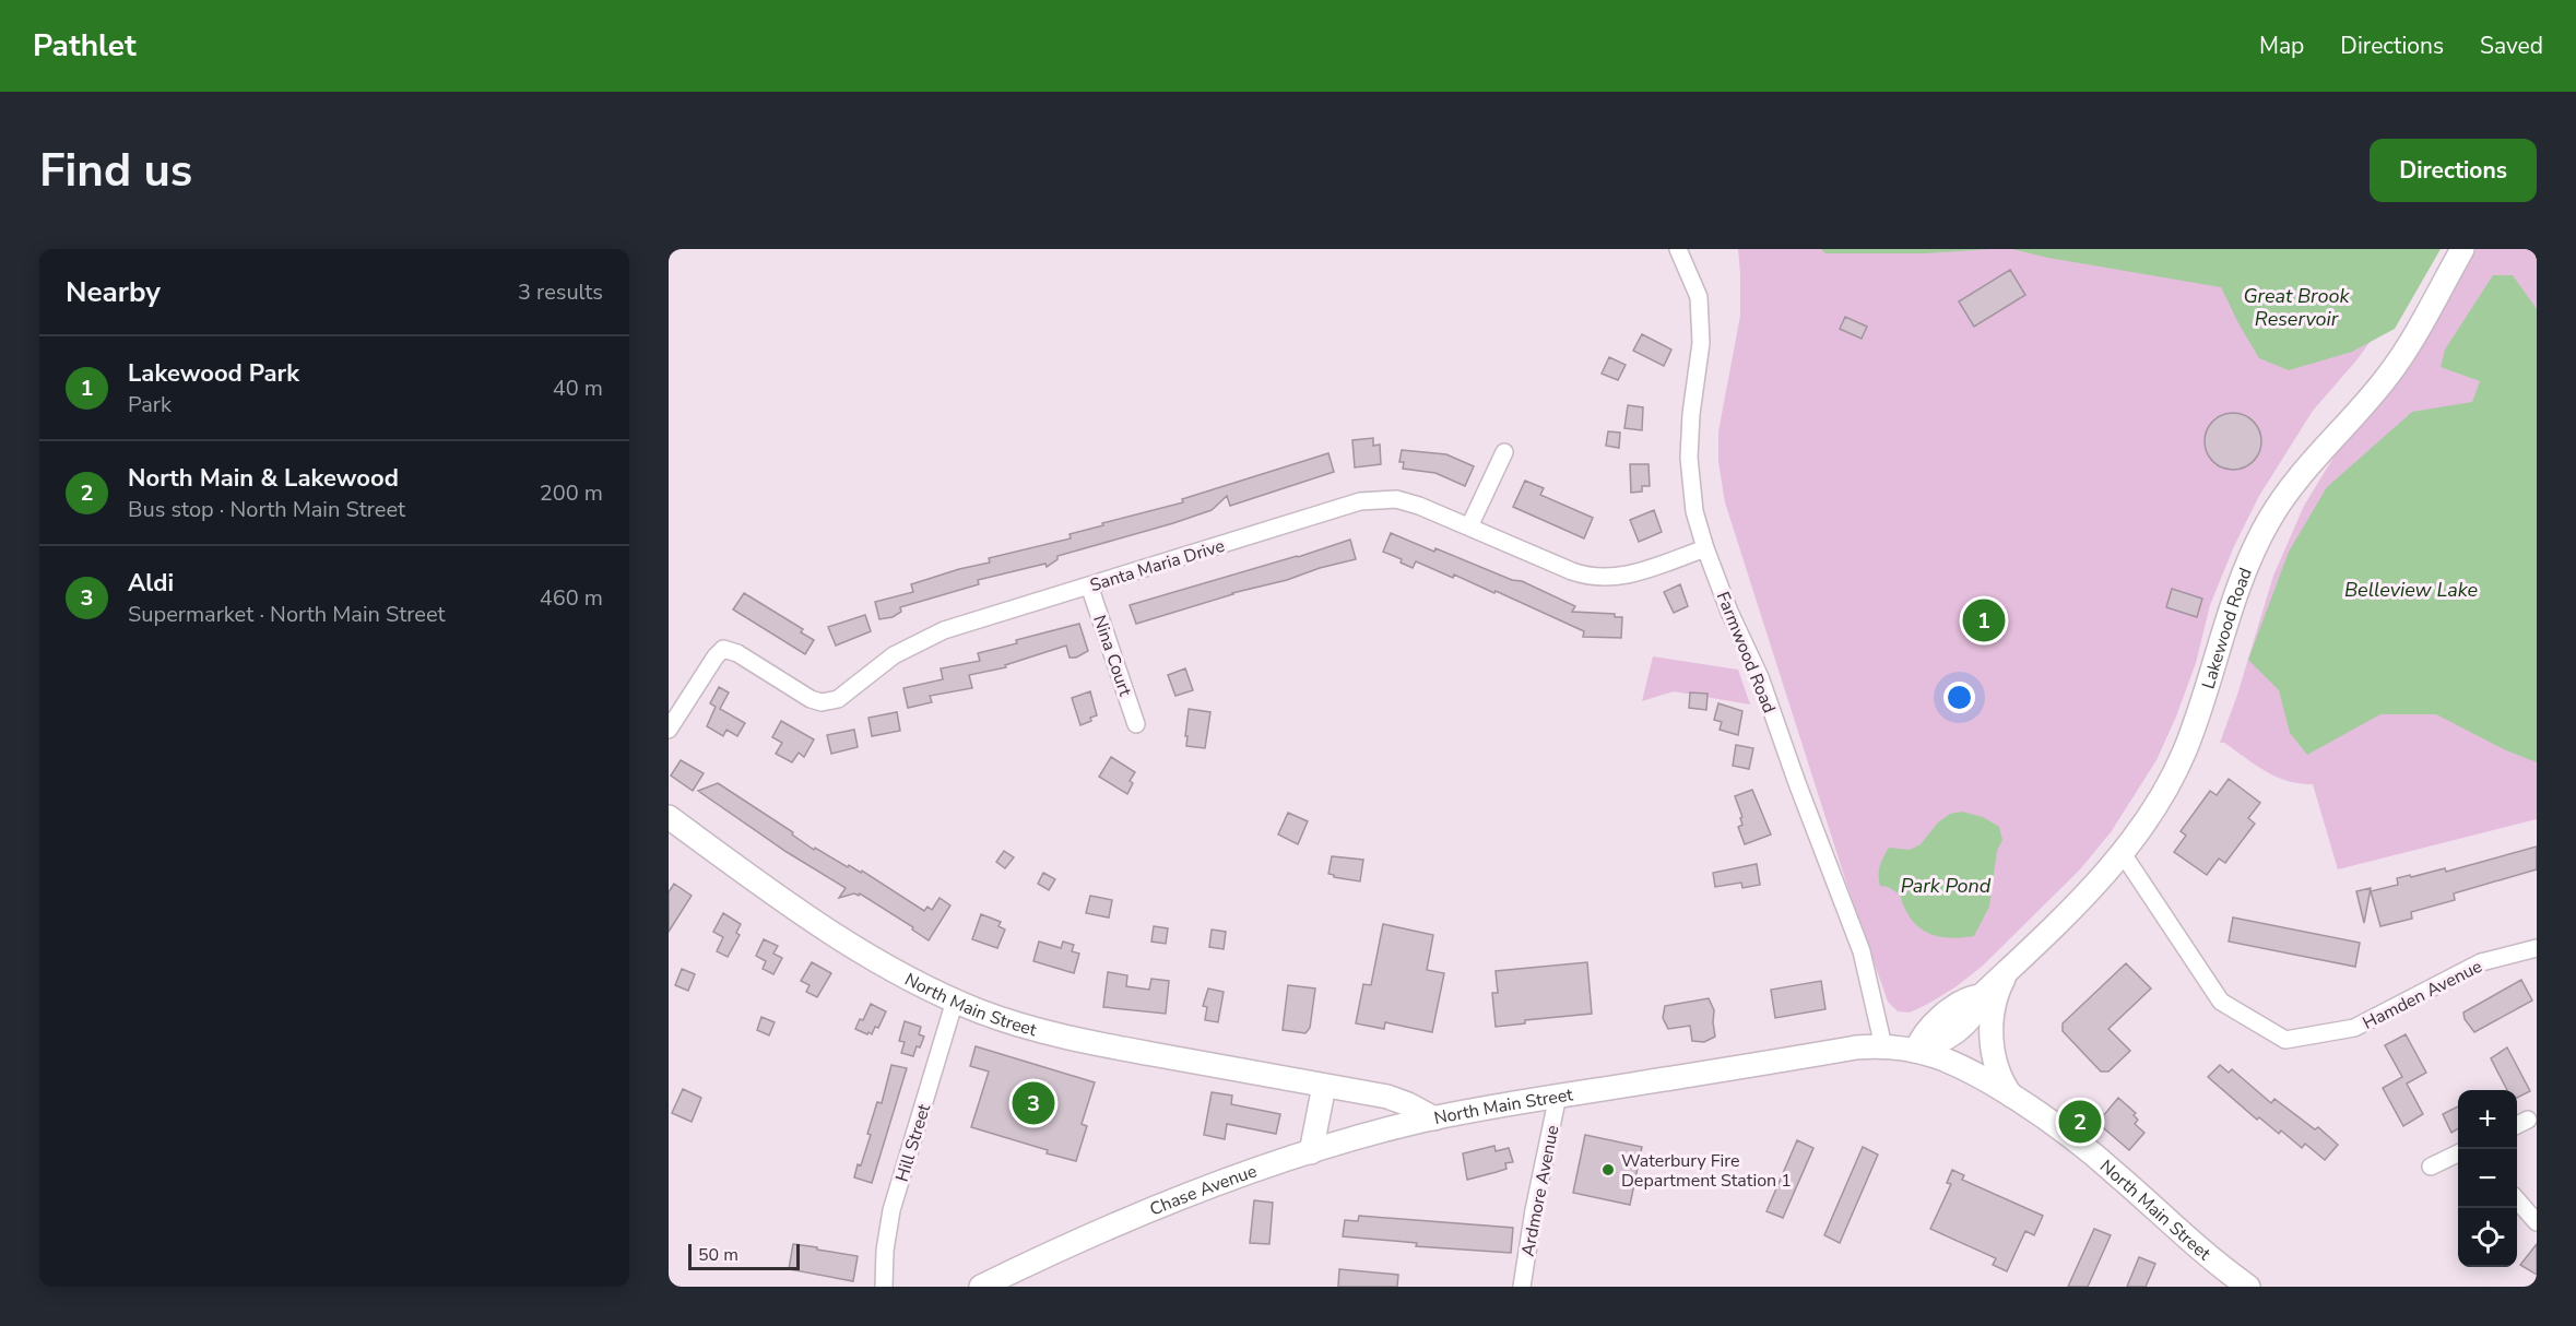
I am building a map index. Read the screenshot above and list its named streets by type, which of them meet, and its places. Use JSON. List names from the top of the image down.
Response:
{
  "streets": {
    "main road": ["Lakewood Road", "North Main Street", "Chase Avenue"],
    "street": [
      "Santa Maria Drive",
      "Farmwood Road",
      "Nina Court",
      "Hamden Avenue",
      "Hill Street",
      "Ardmore Avenue"
    ]
  },
  "crossings": [
    ["Santa Maria Drive", "Farmwood Road"],
    ["Santa Maria Drive", "Nina Court"],
    ["Lakewood Road", "Hamden Avenue"],
    ["Lakewood Road", "North Main Street"],
    ["Farmwood Road", "North Main Street"],
    ["North Main Street", "Hill Street"],
    ["North Main Street", "Chase Avenue"],
    ["North Main Street", "Ardmore Avenue"]
  ],
  "water": ["Great Brook Reservoir", "Belleview Lake", "Park Pond"],
  "places": ["Waterbury Fire Department Station 1"],
  "scale_bar": "50 m",
  "page": {
    "header": "Pathlet",
    "nav": ["Map", "Directions", "Saved"],
    "buttons": "Directions",
    "title": "Find us",
    "heading": ["Nearby", "3 results"],
    "list": [
      {
        "mark": "1",
        "name": "Lakewood Park",
        "note": "Park",
        "value": "40 m"
      },
      {
        "mark": "2",
        "name": "North Main & Lakewood",
        "note": "Bus stop · North Main Street",
        "value": "200 m"
      },
      {
        "mark": "3",
        "name": "Aldi",
        "note": "Supermarket · North Main Street",
        "value": "460 m"
      }
    ],
    "pins": ["1", "3", "2"],
    "map_buttons": ["+", "−"],
    "scale": "50 m"
  }
}
